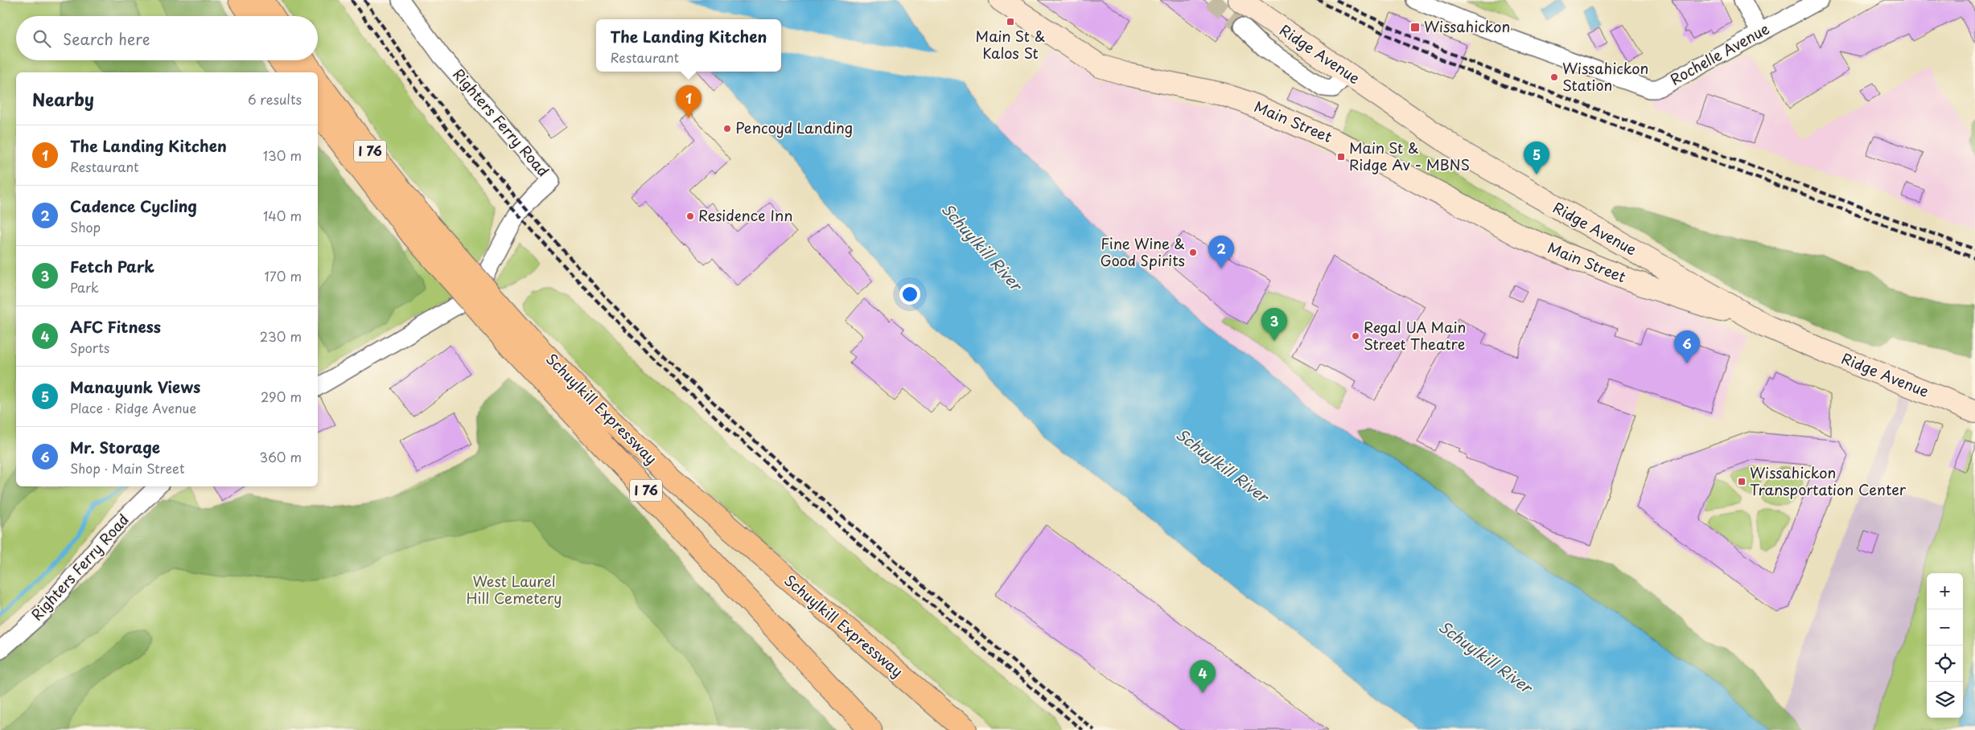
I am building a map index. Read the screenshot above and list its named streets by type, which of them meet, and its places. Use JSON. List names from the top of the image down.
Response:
{
  "streets": {
    "highway": ["I 76", "Schuylkill Expressway"],
    "main road": ["Ridge Avenue", "Main Street"],
    "street": ["Rochelle Avenue", "Righters Ferry Road"]
  },
  "crossings": [
    ["Ridge Avenue", "Main Street"]
  ],
  "water": ["Schuylkill River"],
  "parks": ["West Laurel Hill Cemetery"],
  "places": {
    "transit": [
      "Main St & Kalos St",
      "Wissahickon",
      "Main St & Ridge Av - MBNS",
      "Wissahickon Transportation Center"
    ],
    "other": [
      "Wissahickon Station",
      "Pencoyd Landing",
      "Residence Inn",
      "Fine Wine & Good Spirits",
      "Regal UA Main Street Theatre"
    ]
  },
  "page": {
    "search": "Search here",
    "popup": ["The Landing Kitchen", "Restaurant"],
    "heading": ["Nearby", "6 results"],
    "pins": [
      "1",
      "5",
      "2",
      "3",
      "6",
      "4"
    ],
    "list": [
      {
        "mark": "1",
        "name": "The Landing Kitchen",
        "note": "Restaurant",
        "value": "130 m"
      },
      {
        "mark": "2",
        "name": "Cadence Cycling",
        "note": "Shop",
        "value": "140 m"
      },
      {
        "mark": "3",
        "name": "Fetch Park",
        "note": "Park",
        "value": "170 m"
      },
      {
        "mark": "4",
        "name": "AFC Fitness",
        "note": "Sports",
        "value": "230 m"
      },
      {
        "mark": "5",
        "name": "Manayunk Views",
        "note": "Place · Ridge Avenue",
        "value": "290 m"
      },
      {
        "mark": "6",
        "name": "Mr. Storage",
        "note": "Shop · Main Street",
        "value": "360 m"
      }
    ],
    "map_buttons": ["+", "−"]
  }
}
